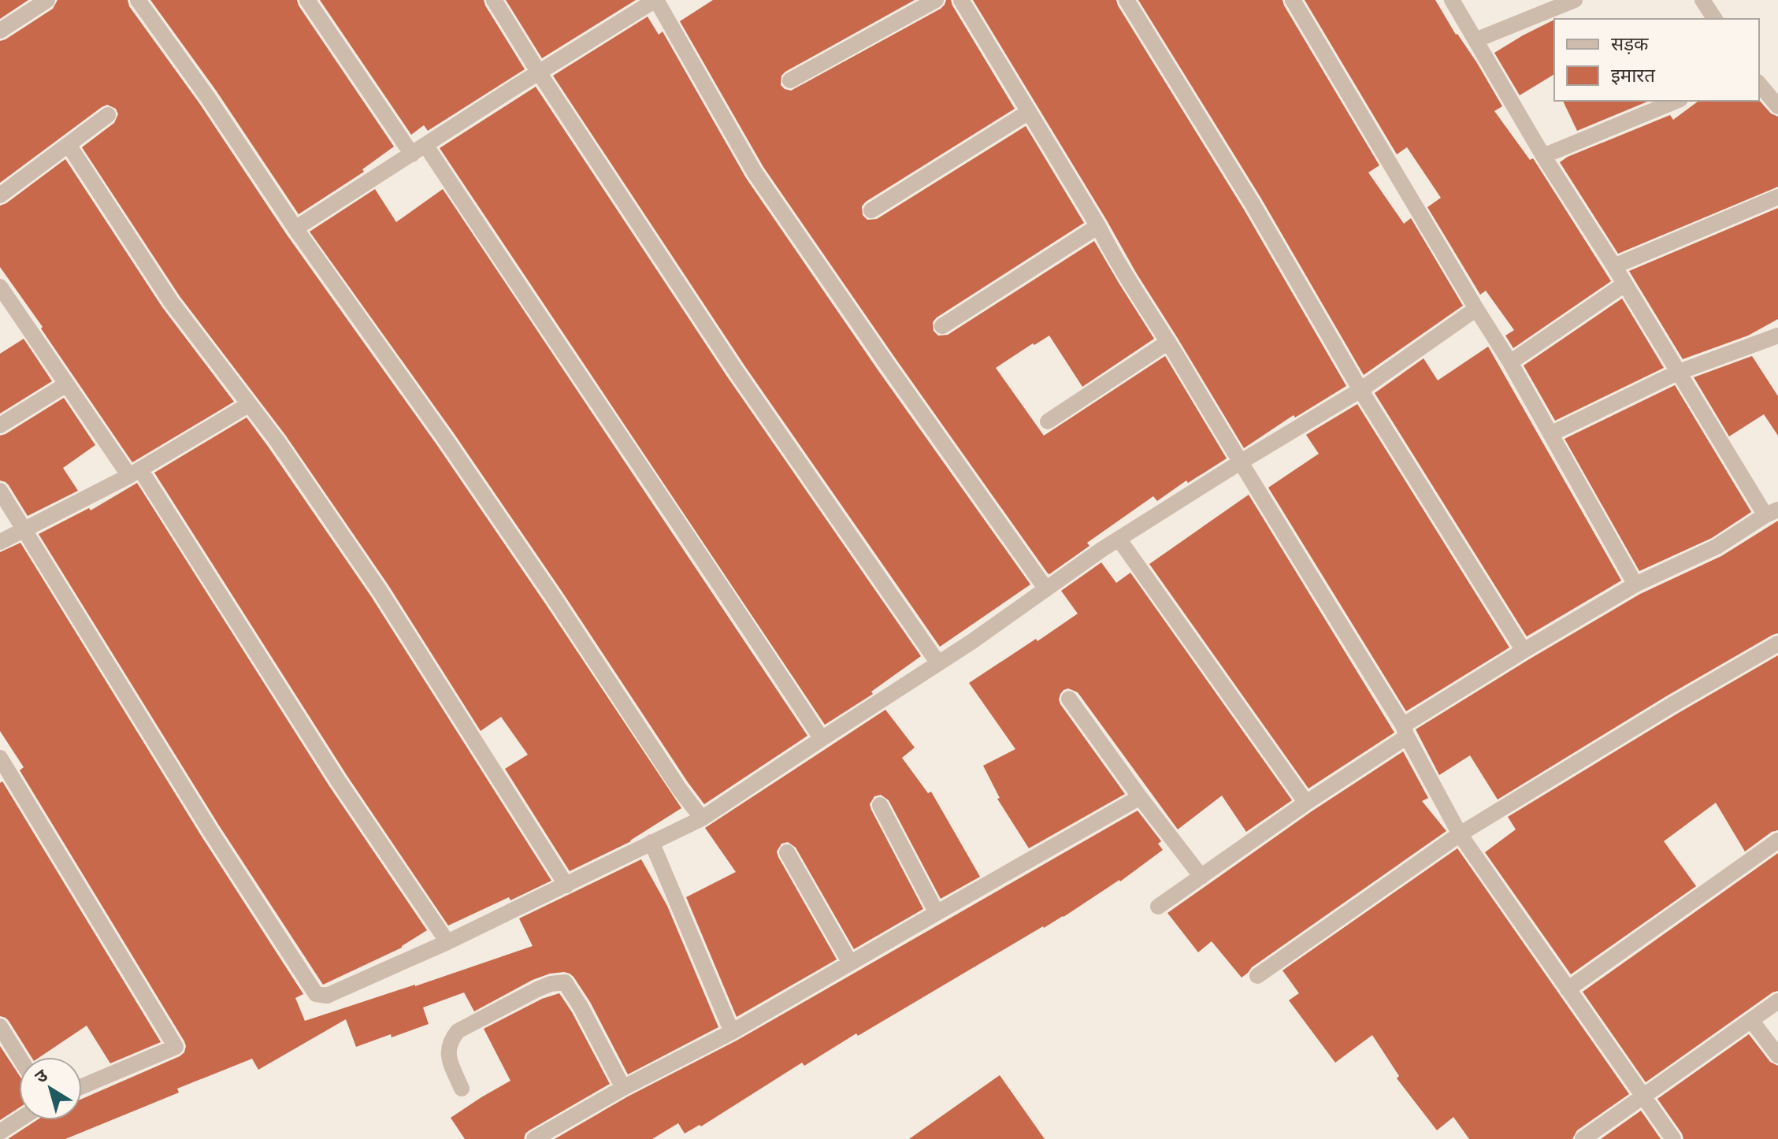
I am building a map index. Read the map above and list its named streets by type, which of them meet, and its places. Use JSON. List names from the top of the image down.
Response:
{
  "legend": ["सड़क", "इमारत"],
  "north": "top left"
}
